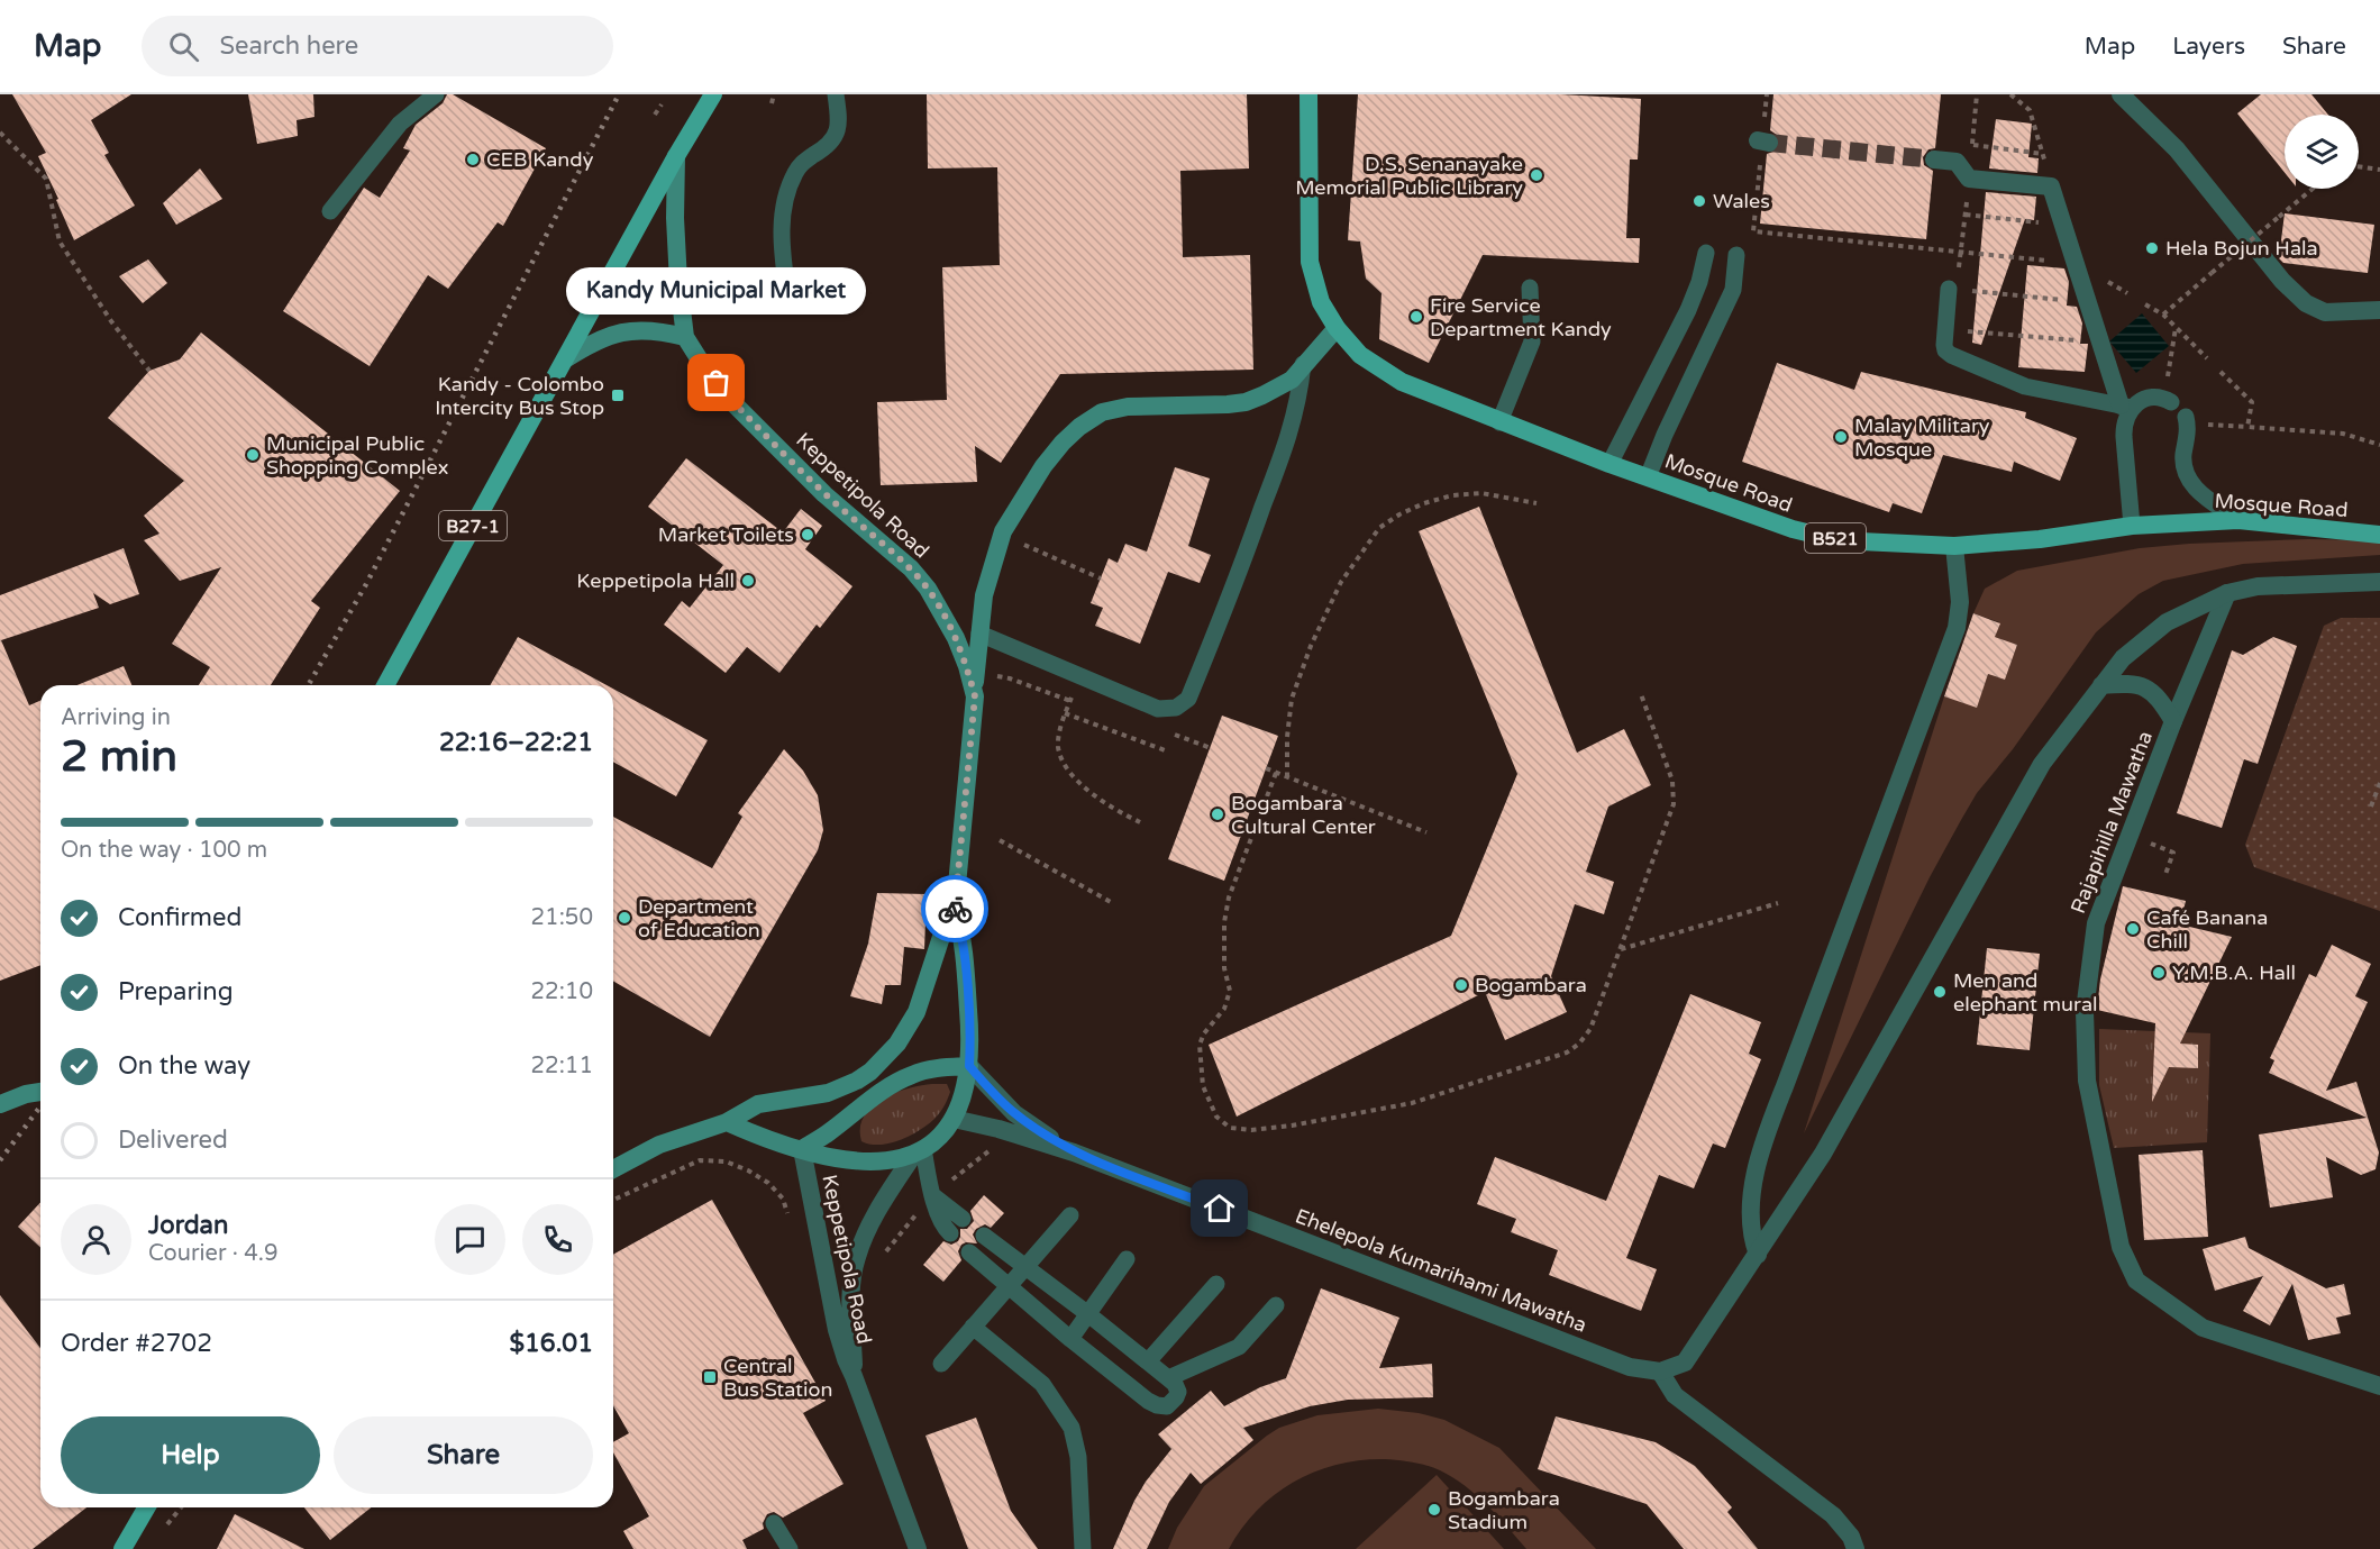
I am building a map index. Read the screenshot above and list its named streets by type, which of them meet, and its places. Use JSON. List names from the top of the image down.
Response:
{
  "streets": {
    "main road": [
      "Mosque Road",
      "Keppetipola Road",
      "B27-1",
      "B521"
    ],
    "street": ["Rajapihilla Mawatha", "Ehelepola Kumarihami Mawatha"]
  },
  "crossings": [
    ["Keppetipola Road", "B27-1"],
    ["Keppetipola Road", "Ehelepola Kumarihami Mawatha"]
  ],
  "places": {
    "other": [
      "CEB Kandy",
      "D.S. Senanayake Memorial Public Library",
      "Wales",
      "Hela Bojun Hala",
      "Fire Service Department Kandy",
      "Kandy Municipal Market",
      "Malay Military Mosque",
      "Municipal Public Shopping Complex",
      "Market Toilets",
      "Keppetipola Hall",
      "Bogambara Cultural Center",
      "Department of Education",
      "Café Banana Chill",
      "Y.M.B.A. Hall",
      "Bogambara",
      "Men and elephant mural",
      "Bogambara Stadium"
    ],
    "transit": ["Kandy - Colombo Intercity Bus Stop", "Central Bus Station"]
  },
  "page": {
    "header": "Map",
    "search": "Search here",
    "nav": ["Map", "Layers", "Share"],
    "bubble": "Kandy Municipal Market",
    "heading": ["2 min", "Arriving in", "22:16–22:21"],
    "panel": [
      "Jordan",
      "Courier · 4.9",
      "Order #2702",
      "$16.01"
    ],
    "bar": "On the way · 100 m",
    "list": [
      ["Confirmed", "21:50"],
      ["Preparing", "22:10"],
      ["On the way", "22:11"],
      "Delivered"
    ],
    "buttons": ["Help", "Share"]
  }
}
